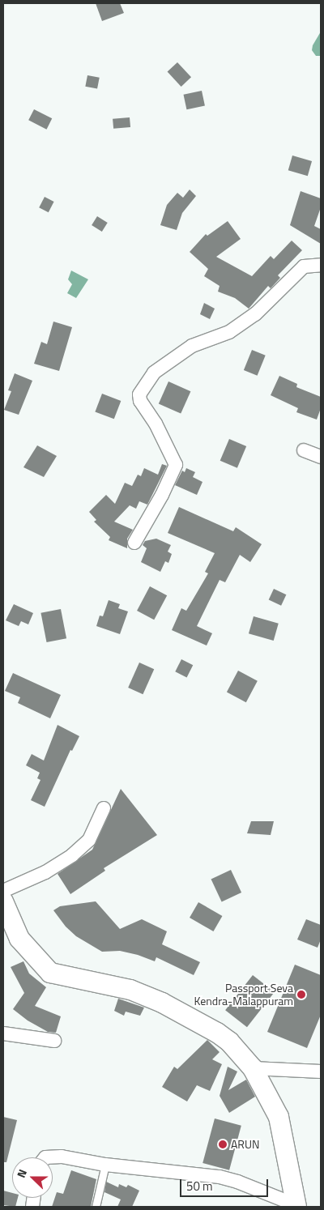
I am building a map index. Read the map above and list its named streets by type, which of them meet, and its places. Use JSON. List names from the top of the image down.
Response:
{
  "places": ["Passport Seva Kendra-Malappuram", "ARUN"],
  "scale_bar": "50 m",
  "north": "left"
}
